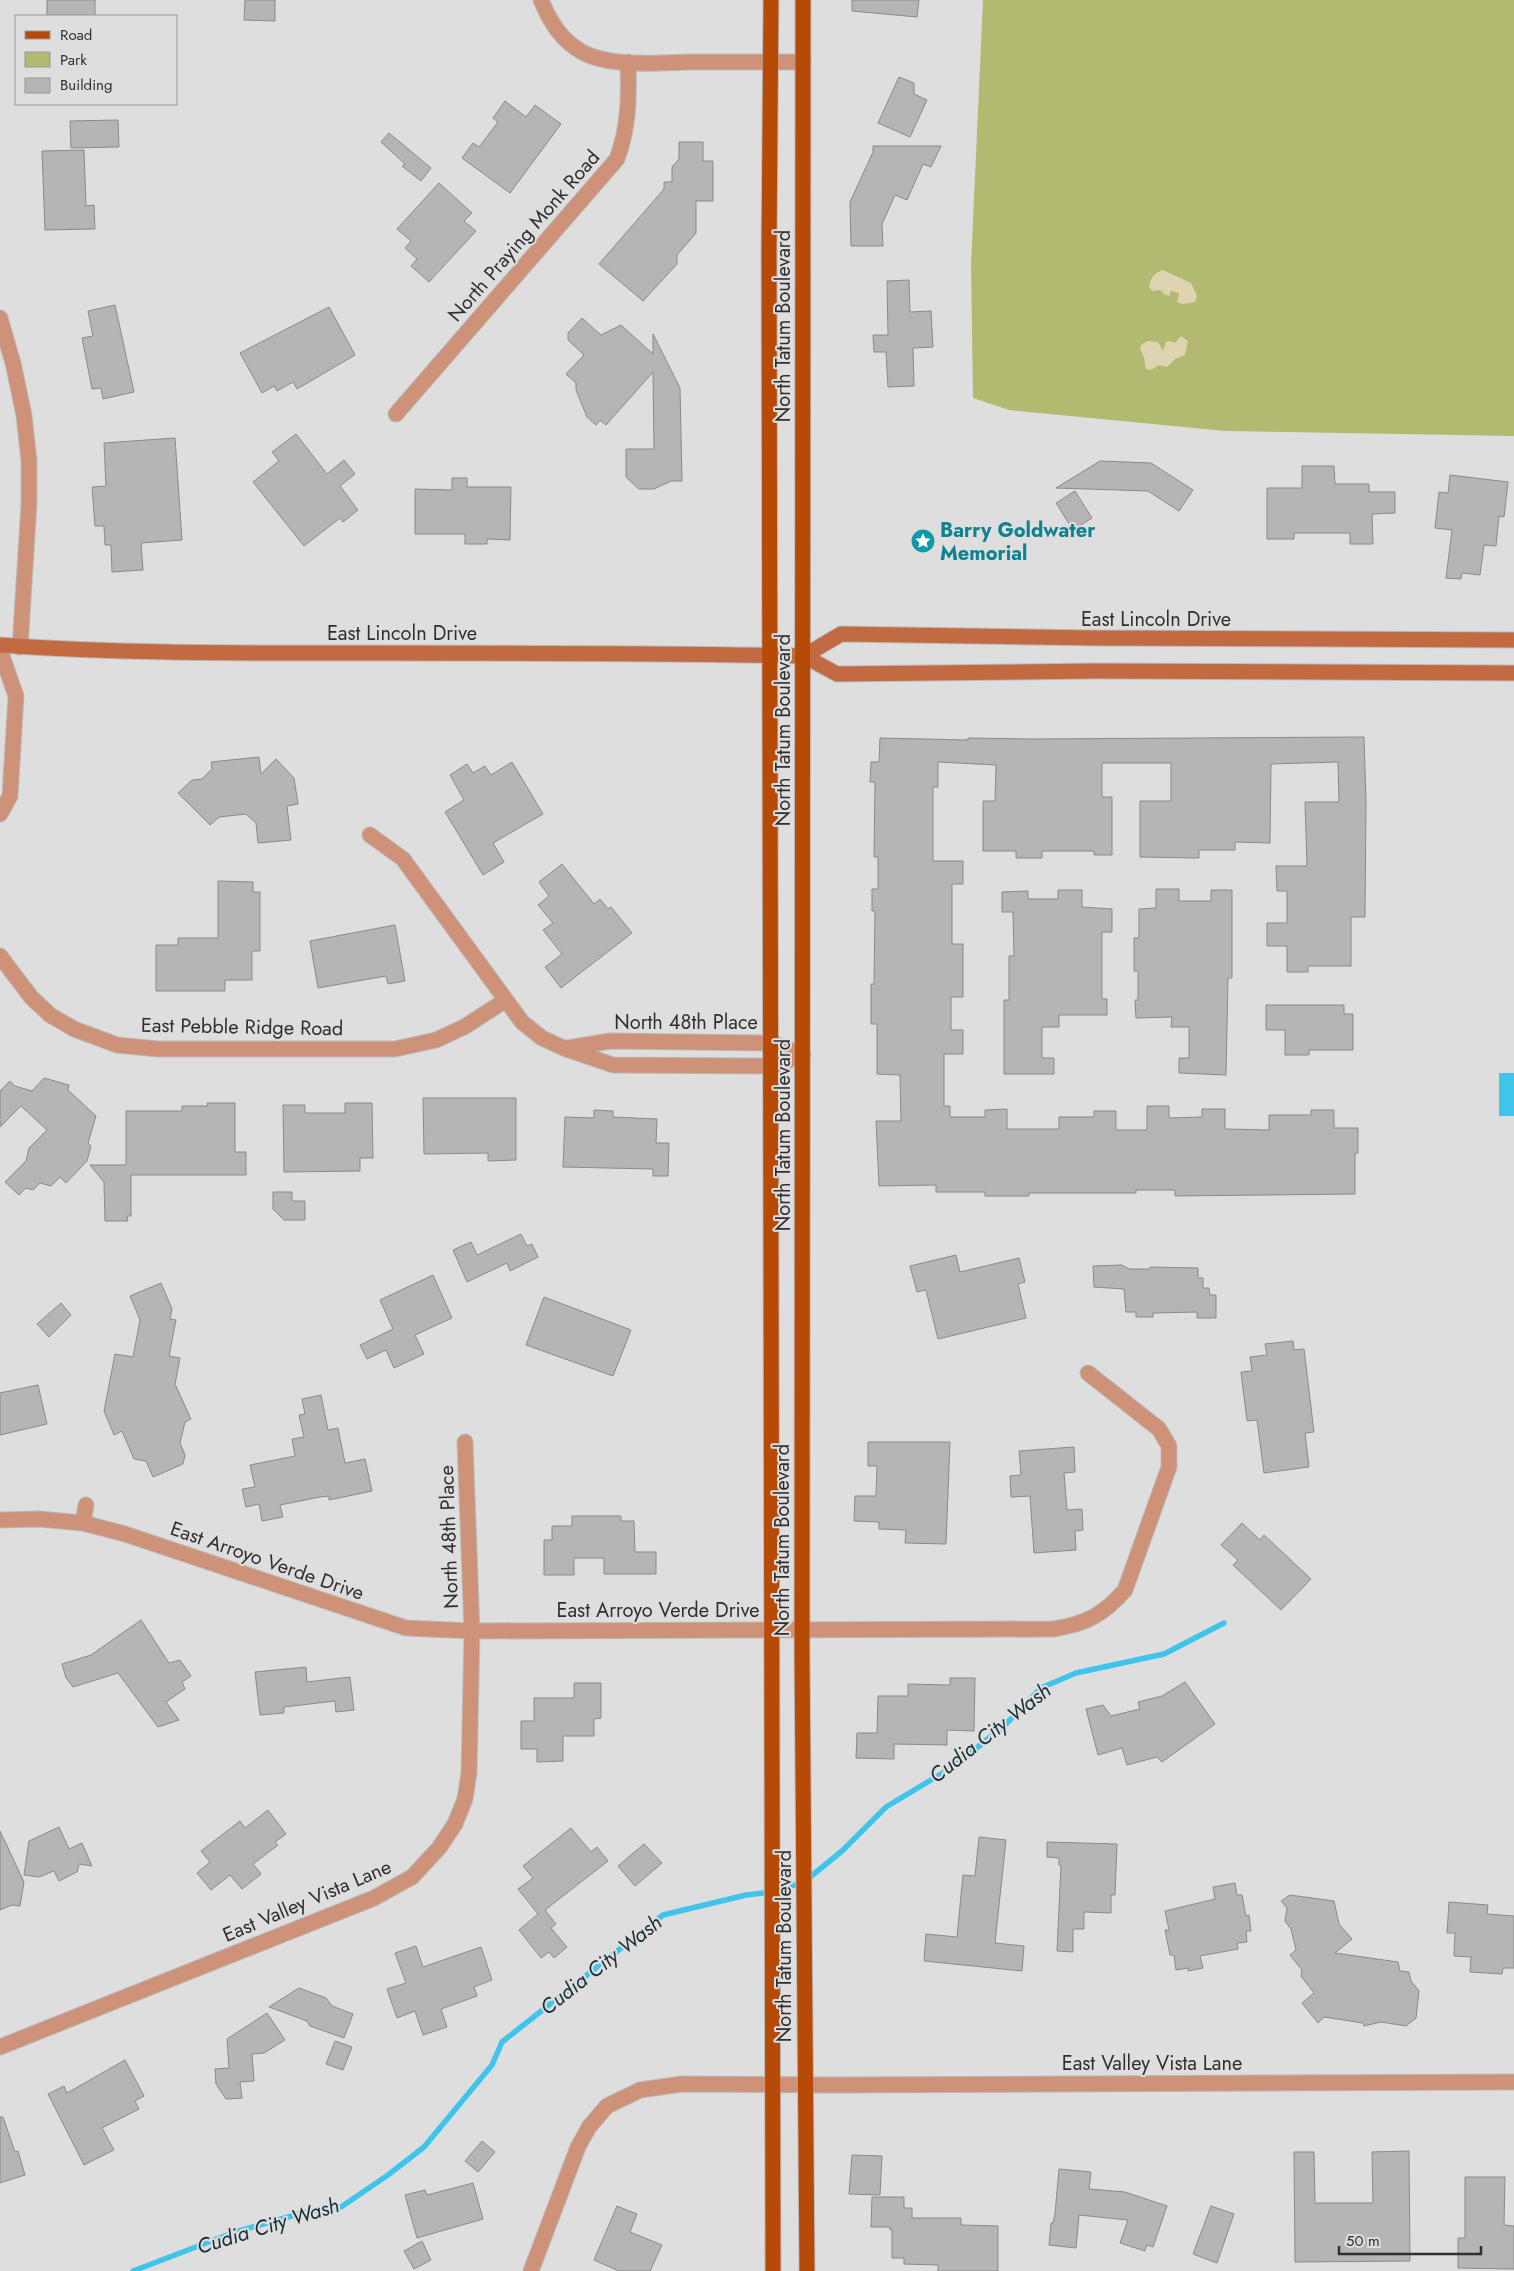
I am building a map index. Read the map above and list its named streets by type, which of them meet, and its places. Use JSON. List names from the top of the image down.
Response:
{
  "streets": {
    "main road": ["North Tatum Boulevard", "East Lincoln Drive"],
    "street": [
      "North Praying Monk Road",
      "North 48th Place",
      "East Pebble Ridge Road",
      "East Arroyo Verde Drive",
      "East Valley Vista Lane"
    ]
  },
  "crossings": [
    ["North Tatum Boulevard", "East Lincoln Drive"],
    ["North Tatum Boulevard", "North 48th Place"],
    ["North Tatum Boulevard", "East Arroyo Verde Drive"],
    ["North Tatum Boulevard", "East Valley Vista Lane"],
    ["North 48th Place", "East Pebble Ridge Road"],
    ["North 48th Place", "East Arroyo Verde Drive"],
    ["North 48th Place", "East Valley Vista Lane"],
    ["East Arroyo Verde Drive", "East Valley Vista Lane"]
  ],
  "water": ["Cudia City Wash"],
  "places": {
    "place": ["Barry Goldwater Memorial"]
  },
  "legend": ["Road", "Park", "Building"],
  "scale_bar": "50 m"
}
